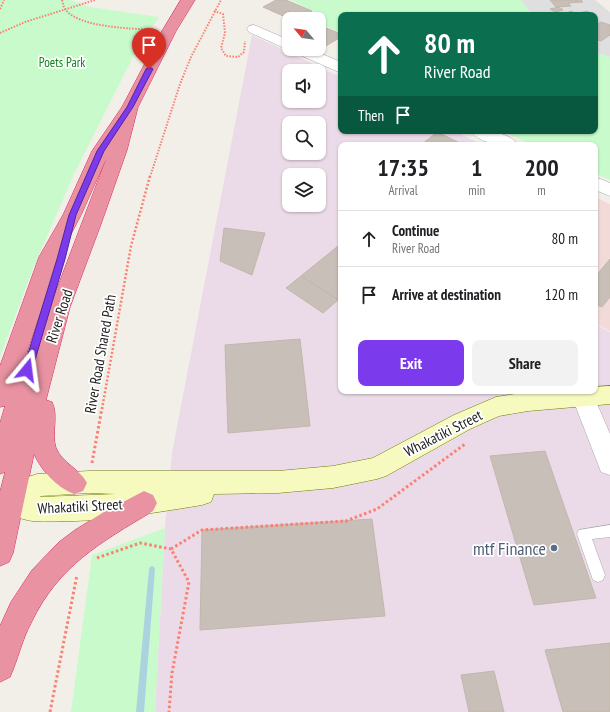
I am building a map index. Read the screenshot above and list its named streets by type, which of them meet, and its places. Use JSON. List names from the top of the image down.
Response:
{
  "streets": {
    "highway": ["River Road"],
    "street": ["Whakatiki Street"],
    "path": ["River Road Shared Path"]
  },
  "crossings": [
    ["River Road", "Whakatiki Street"],
    ["River Road Shared Path", "Whakatiki Street"]
  ],
  "parks": ["Poets Park"],
  "places": ["mtf Finance"],
  "north": "top left",
  "page": {
    "turn": ["80 m", "River Road"],
    "then": "Then",
    "eta": [
      "17:35",
      "Arrival",
      "1",
      "min",
      "200",
      "m"
    ],
    "list": [
      {
        "name": "Continue",
        "note": "River Road",
        "value": "80 m"
      },
      {
        "name": "Arrive at destination",
        "value": "120 m"
      }
    ],
    "buttons": ["Exit", "Share"]
  }
}
